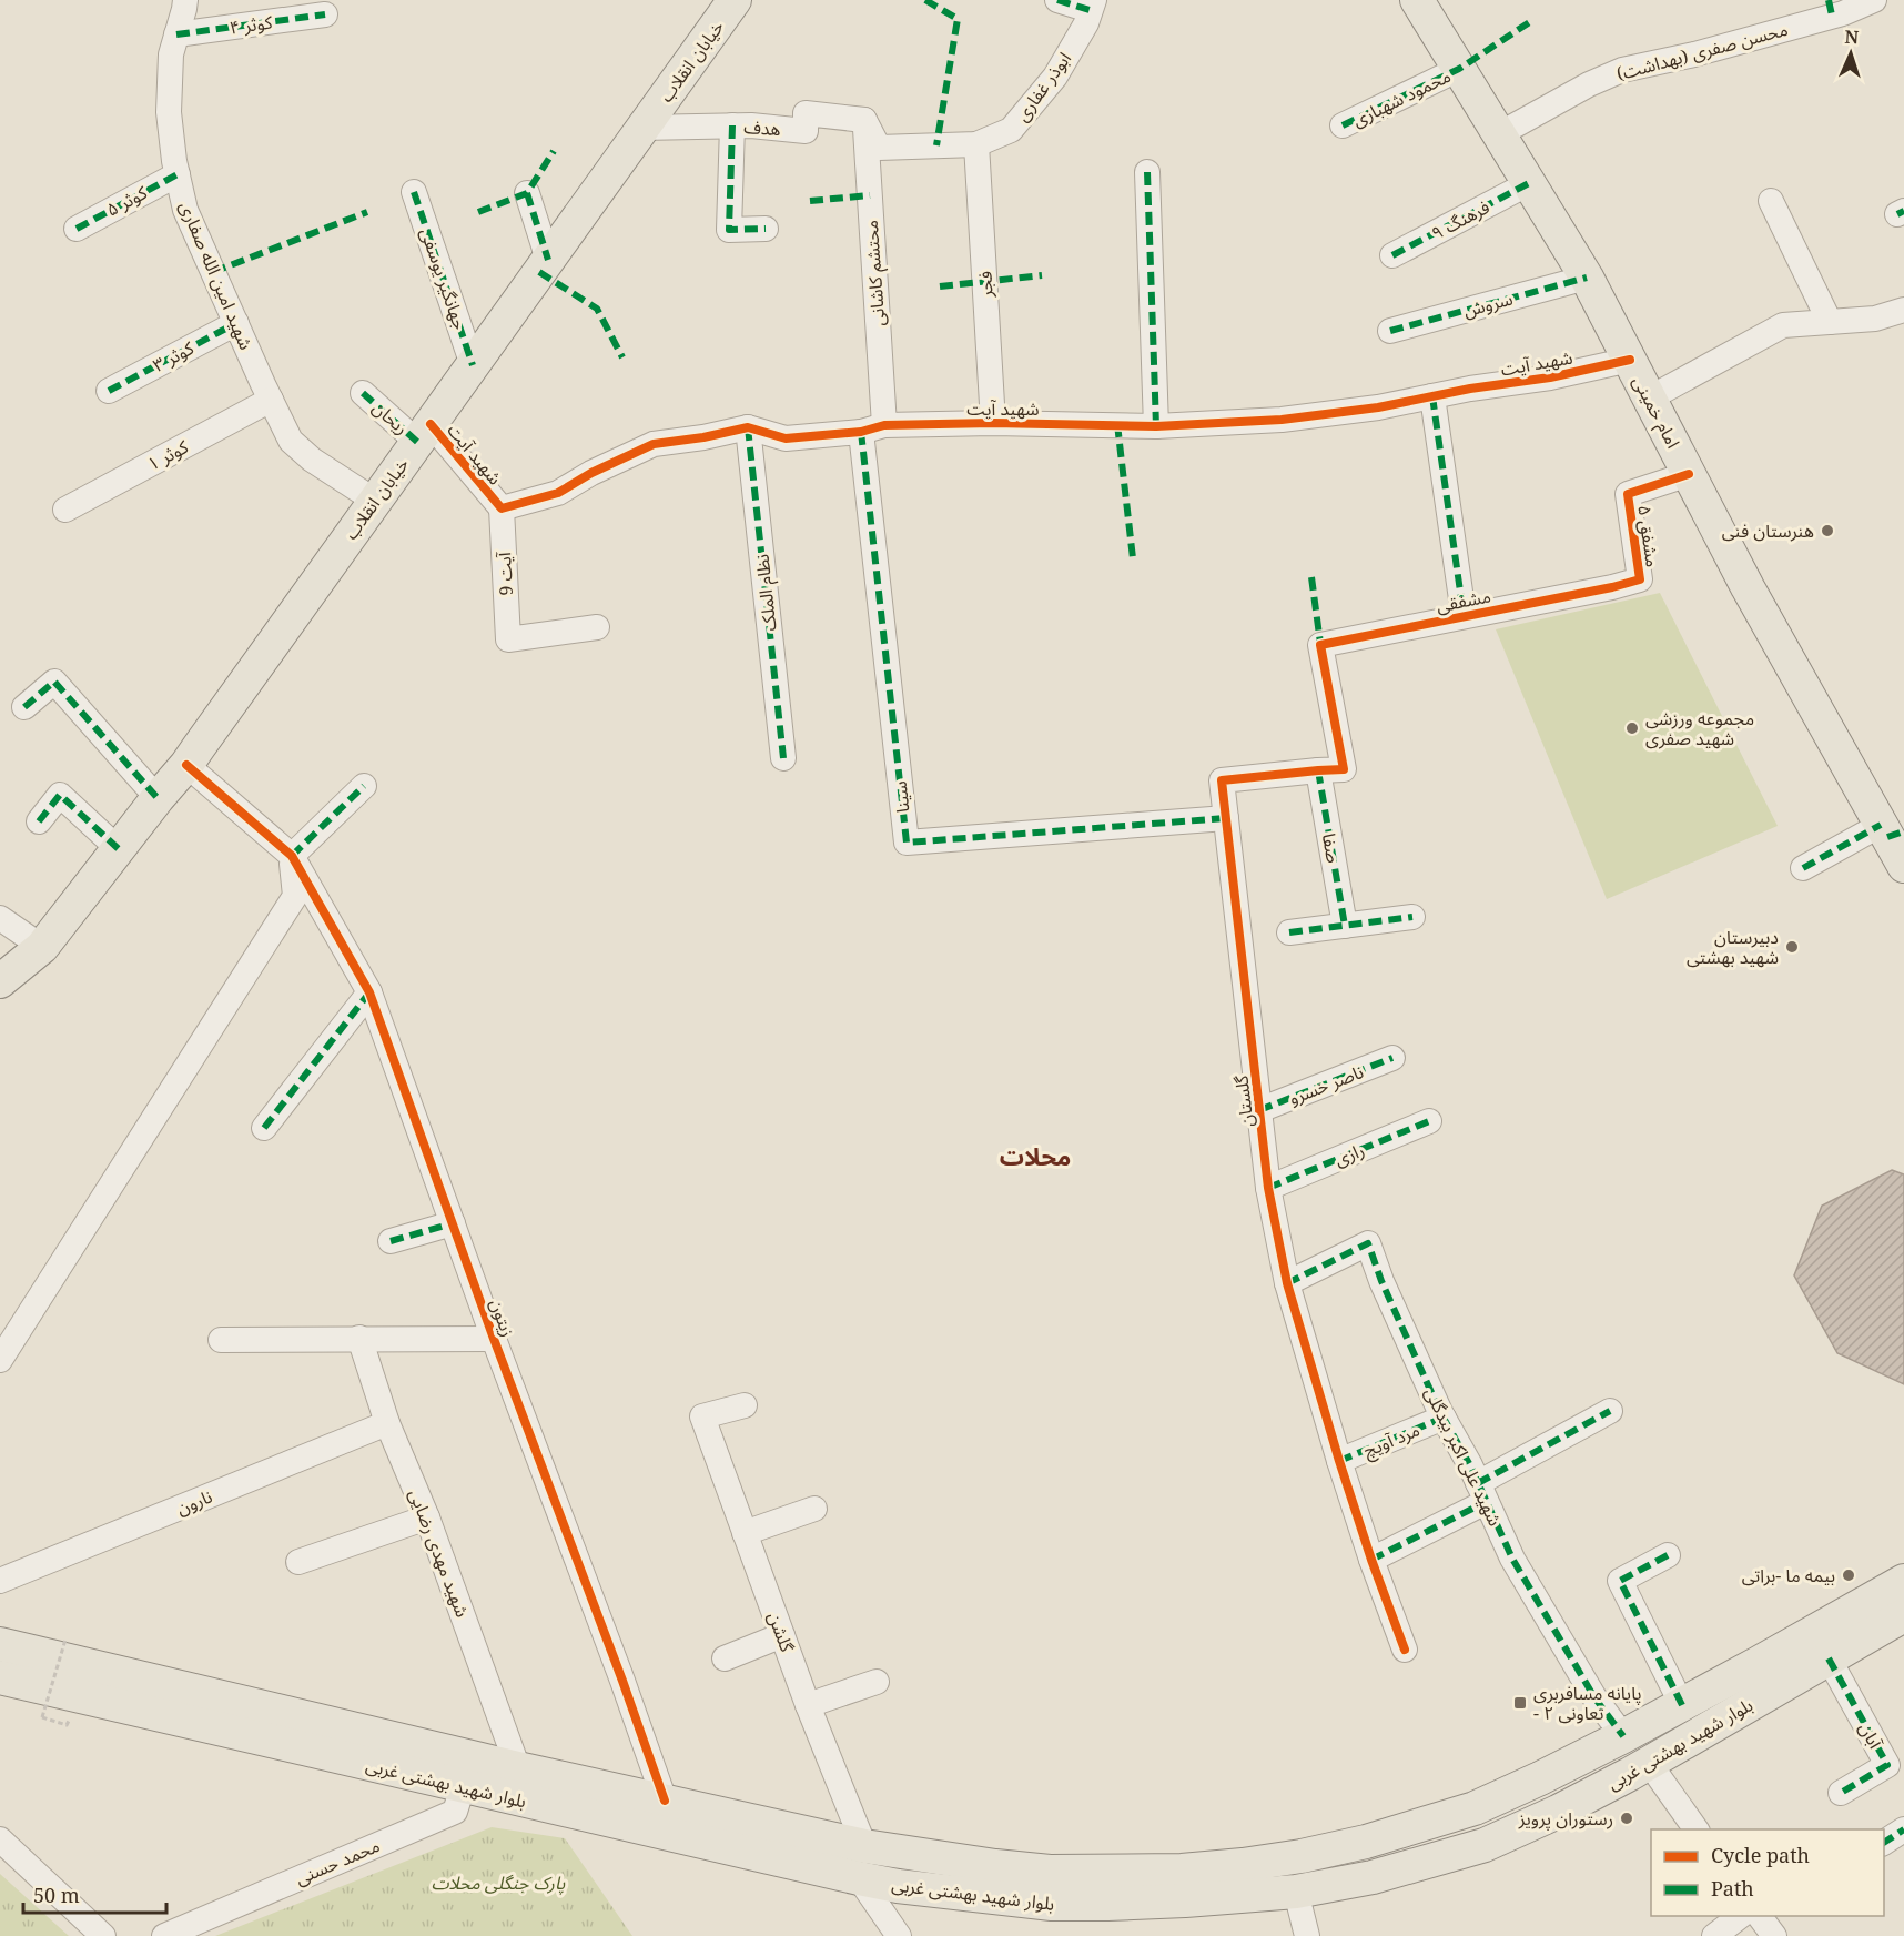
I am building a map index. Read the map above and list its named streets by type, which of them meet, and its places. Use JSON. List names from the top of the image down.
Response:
{
  "streets": {
    "main road": ["خیابان انقلاب", "امام خمینی", "بلوار شهید بهشتی غربی"],
    "street": [
      "کوثر ۴",
      "محسن صفری (بهداشت)",
      "ابوذر غفاری",
      "محمود شهبازی",
      "هدف",
      "کوثر ۵",
      "فرهنگ ۹",
      "محتشم کاشانی",
      "شهید امین الله صفاری",
      "جهانگیر یوسفی",
      "فجر",
      "سروش",
      "کوثر ۳",
      "شهید آیت",
      "ریحان",
      "کوثر ۱",
      "مشفق ۵",
      "آیت 9",
      "نظام الملک",
      "مشفقی",
      "سینا",
      "صفا",
      "ناصر خسرو",
      "گلستان",
      "رازی",
      "زیتون",
      "مرد آویچ",
      "شهید علی اکبر بیدگلی",
      "نارون",
      "شهید مهدی رضایی",
      "گلشن",
      "آبان",
      "محمد حسنی"
    ]
  },
  "crossings": [
    ["کوثر ۴", "شهید امین الله صفاری"],
    ["محسن صفری (بهداشت)", "امام خمینی"],
    ["خیابان انقلاب", "هدف"],
    ["خیابان انقلاب", "شهید امین الله صفاری"],
    ["خیابان انقلاب", "جهانگیر یوسفی"],
    ["خیابان انقلاب", "شهید آیت"],
    ["خیابان انقلاب", "ریحان"],
    ["خیابان انقلاب", "زیتون"],
    ["ابوذر غفاری", "هدف"],
    ["ابوذر غفاری", "محتشم کاشانی"],
    ["ابوذر غفاری", "فجر"],
    ["محمود شهبازی", "امام خمینی"],
    ["هدف", "محتشم کاشانی"],
    ["کوثر ۵", "شهید امین الله صفاری"],
    ["فرهنگ ۹", "امام خمینی"],
    ["محتشم کاشانی", "شهید آیت"],
    ["محتشم کاشانی", "سینا"],
    ["شهید امین الله صفاری", "کوثر ۳"],
    ["شهید امین الله صفاری", "کوثر ۱"],
    ["فجر", "شهید آیت"],
    ["سروش", "امام خمینی"],
    ["شهید آیت", "امام خمینی"],
    ["شهید آیت", "ریحان"],
    ["شهید آیت", "آیت 9"],
    ["شهید آیت", "نظام الملک"],
    ["شهید آیت", "سینا"],
    ["امام خمینی", "مشفق ۵"],
    ["مشفق ۵", "مشفقی"],
    ["مشفقی", "گلستان"],
    ["سینا", "گلستان"],
    ["صفا", "گلستان"],
    ["ناصر خسرو", "گلستان"],
    ["گلستان", "رازی"],
    ["گلستان", "مرد آویچ"],
    ["گلستان", "شهید علی اکبر بیدگلی"],
    ["زیتون", "بلوار شهید بهشتی غربی"],
    ["مرد آویچ", "شهید علی اکبر بیدگلی"],
    ["شهید علی اکبر بیدگلی", "بلوار شهید بهشتی غربی"],
    ["نارون", "شهید مهدی رضایی"],
    ["شهید مهدی رضایی", "بلوار شهید بهشتی غربی"],
    ["گلشن", "بلوار شهید بهشتی غربی"],
    ["آبان", "بلوار شهید بهشتی غربی"],
    ["بلوار شهید بهشتی غربی", "محمد حسنی"]
  ],
  "districts": ["محلات"],
  "parks": ["پارک جنگلی محلات"],
  "places": {
    "other": [
      "هنرستان فنی",
      "مجموعه ورزشی شهید صفری",
      "دبیرستان شهید بهشتی",
      "بیمه ما -براتی",
      "رستوران پرویز"
    ],
    "transit": ["پایانه مسافربری - تعاونی ۲"]
  },
  "legend": ["Cycle path", "Path"],
  "scale_bar": "50 m",
  "north": "top"
}
